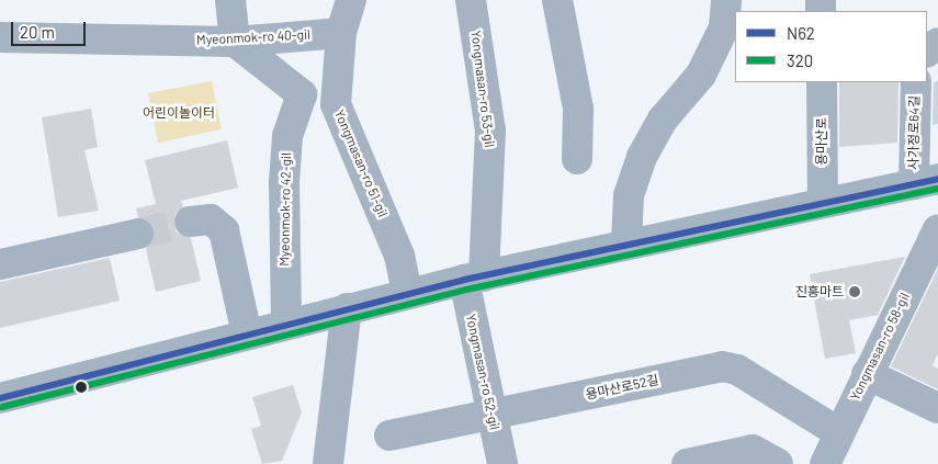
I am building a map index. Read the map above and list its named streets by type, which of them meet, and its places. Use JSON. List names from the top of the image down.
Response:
{
  "streets": {
    "street": [
      "Myeonmok-ro 40-gil",
      "Yongmasan-ro 53-gil",
      "사가정로64길",
      "용마산로",
      "Yongmasan-ro 51-gil",
      "Myeonmok-ro 42-gil",
      "Yongmasan-ro 58-gil",
      "Yongmasan-ro 52-gil",
      "용마산로52길"
    ]
  },
  "crossings": [
    ["Myeonmok-ro 40-gil", "Yongmasan-ro 51-gil"],
    ["Myeonmok-ro 40-gil", "Myeonmok-ro 42-gil"],
    ["Yongmasan-ro 53-gil", "Yongmasan-ro 52-gil"],
    ["Yongmasan-ro 58-gil", "용마산로52길"],
    ["Yongmasan-ro 52-gil", "용마산로52길"]
  ],
  "parks": ["어린이놀이터"],
  "places": ["진흥마트"],
  "lines": ["transit line N62", "transit line 320"],
  "legend": ["N62", "320"],
  "scale_bar": "20 m"
}
